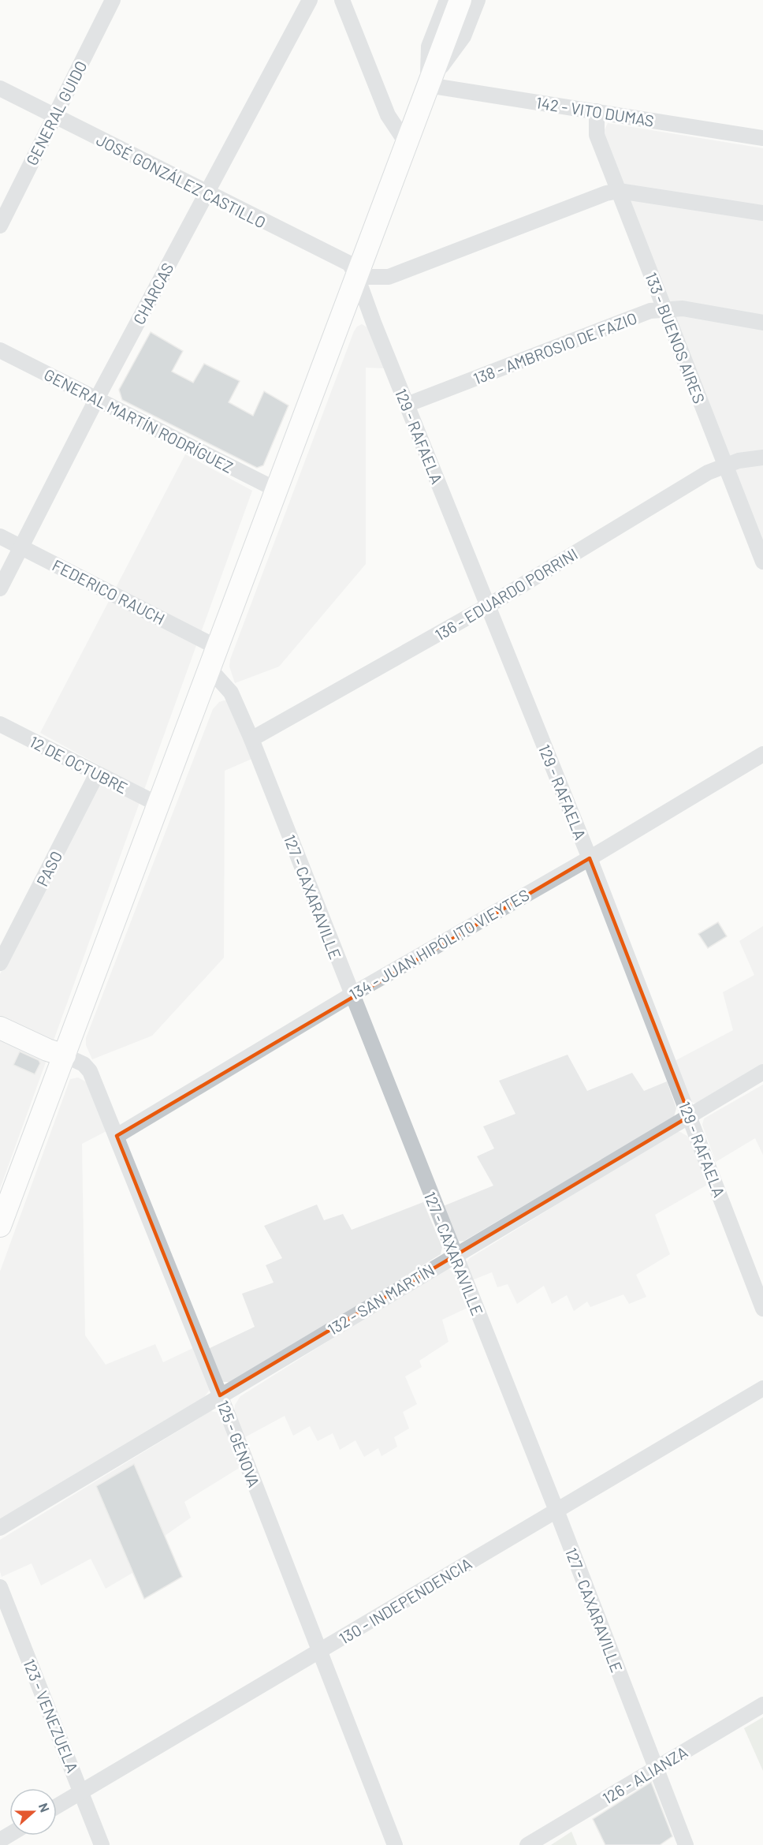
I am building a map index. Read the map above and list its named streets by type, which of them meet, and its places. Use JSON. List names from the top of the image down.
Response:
{
  "streets": {
    "street": [
      "142 - VITO DUMAS",
      "GENERAL GUIDO",
      "JOSÉ GONZÁLEZ CASTILLO",
      "CHARCAS",
      "133 - BUENOS AIRES",
      "138 - AMBROSIO DE FAZIO",
      "GENERAL MARTÍN RODRÍGUEZ",
      "129 - RAFAELA",
      "FEDERICO RAUCH",
      "136 - EDUARDO PORRINI",
      "12 DE OCTUBRE",
      "PASO",
      "127 - CAXARAVILLE",
      "134 - JUAN HIPÓLITO VIEYTES",
      "132 - SAN MARTÍN",
      "125 - GÉNOVA",
      "130 - INDEPENDENCIA",
      "123 - VENEZUELA",
      "126 - ALIANZA"
    ]
  },
  "crossings": [
    ["142 - VITO DUMAS", "133 - BUENOS AIRES"],
    ["GENERAL GUIDO", "JOSÉ GONZÁLEZ CASTILLO"],
    ["JOSÉ GONZÁLEZ CASTILLO", "CHARCAS"],
    ["JOSÉ GONZÁLEZ CASTILLO", "129 - RAFAELA"],
    ["CHARCAS", "GENERAL MARTÍN RODRÍGUEZ"],
    ["CHARCAS", "FEDERICO RAUCH"],
    ["133 - BUENOS AIRES", "138 - AMBROSIO DE FAZIO"],
    ["133 - BUENOS AIRES", "136 - EDUARDO PORRINI"],
    ["138 - AMBROSIO DE FAZIO", "129 - RAFAELA"],
    ["129 - RAFAELA", "136 - EDUARDO PORRINI"],
    ["129 - RAFAELA", "134 - JUAN HIPÓLITO VIEYTES"],
    ["129 - RAFAELA", "132 - SAN MARTÍN"],
    ["136 - EDUARDO PORRINI", "127 - CAXARAVILLE"],
    ["12 DE OCTUBRE", "PASO"],
    ["127 - CAXARAVILLE", "134 - JUAN HIPÓLITO VIEYTES"],
    ["127 - CAXARAVILLE", "132 - SAN MARTÍN"],
    ["127 - CAXARAVILLE", "130 - INDEPENDENCIA"],
    ["127 - CAXARAVILLE", "126 - ALIANZA"],
    ["134 - JUAN HIPÓLITO VIEYTES", "125 - GÉNOVA"],
    ["132 - SAN MARTÍN", "125 - GÉNOVA"],
    ["125 - GÉNOVA", "130 - INDEPENDENCIA"],
    ["130 - INDEPENDENCIA", "123 - VENEZUELA"]
  ],
  "north": "right"
}
